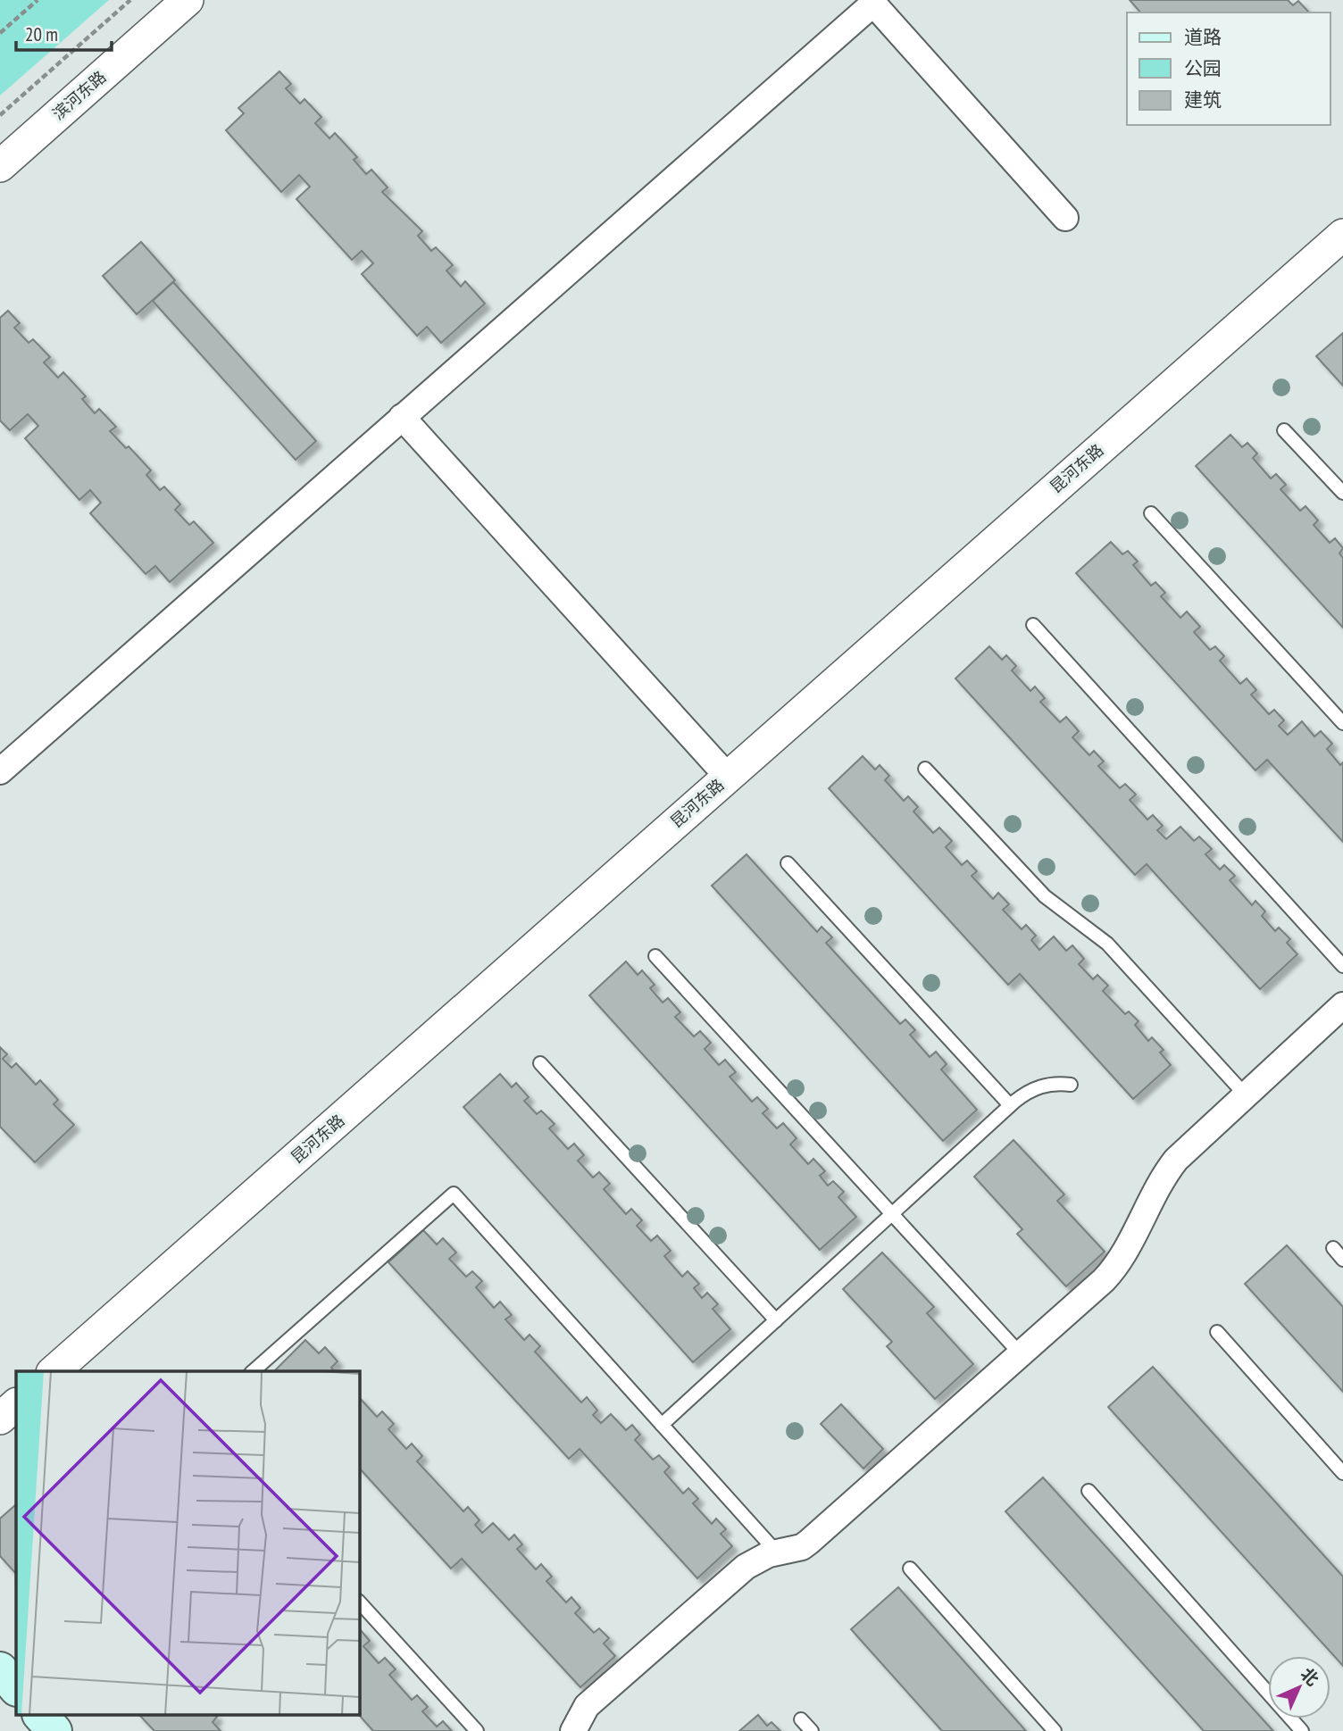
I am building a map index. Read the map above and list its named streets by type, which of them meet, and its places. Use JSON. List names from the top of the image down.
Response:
{
  "streets": {
    "street": ["滨河东路", "昆河东路"]
  },
  "legend": ["道路", "公园", "建筑"],
  "scale_bar": "20 m",
  "north": "top right"
}
